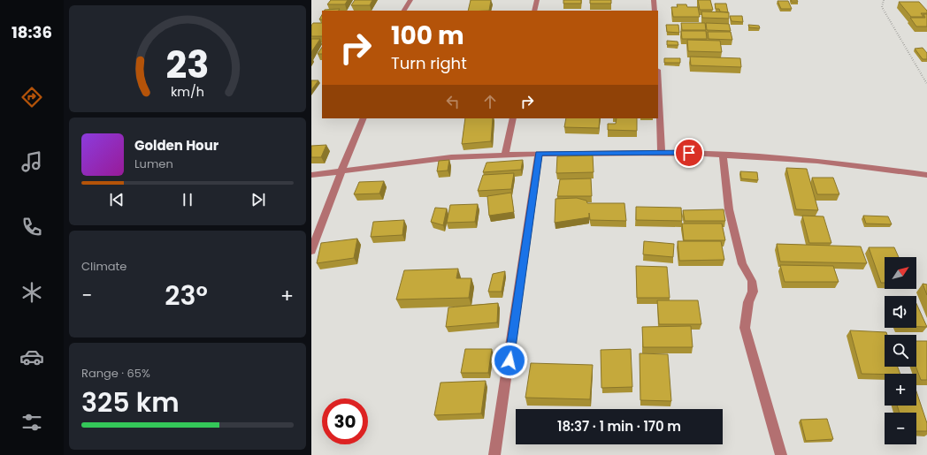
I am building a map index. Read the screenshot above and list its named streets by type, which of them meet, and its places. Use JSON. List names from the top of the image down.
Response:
{
  "north": "top right",
  "page": {
    "tabs": "18:36",
    "turn": ["100 m", "Turn right"],
    "song": ["Golden Hour", "Lumen"],
    "tile": [
      "Climate",
      ["Range · 65%", "325 km"]
    ],
    "map_buttons": ["+", "−"],
    "heat": ["−", "23°", "+"],
    "limit": "30",
    "trip": "18:37 · 1 min · 170 m",
    "gauge": ["23", "km/h"]
  }
}
